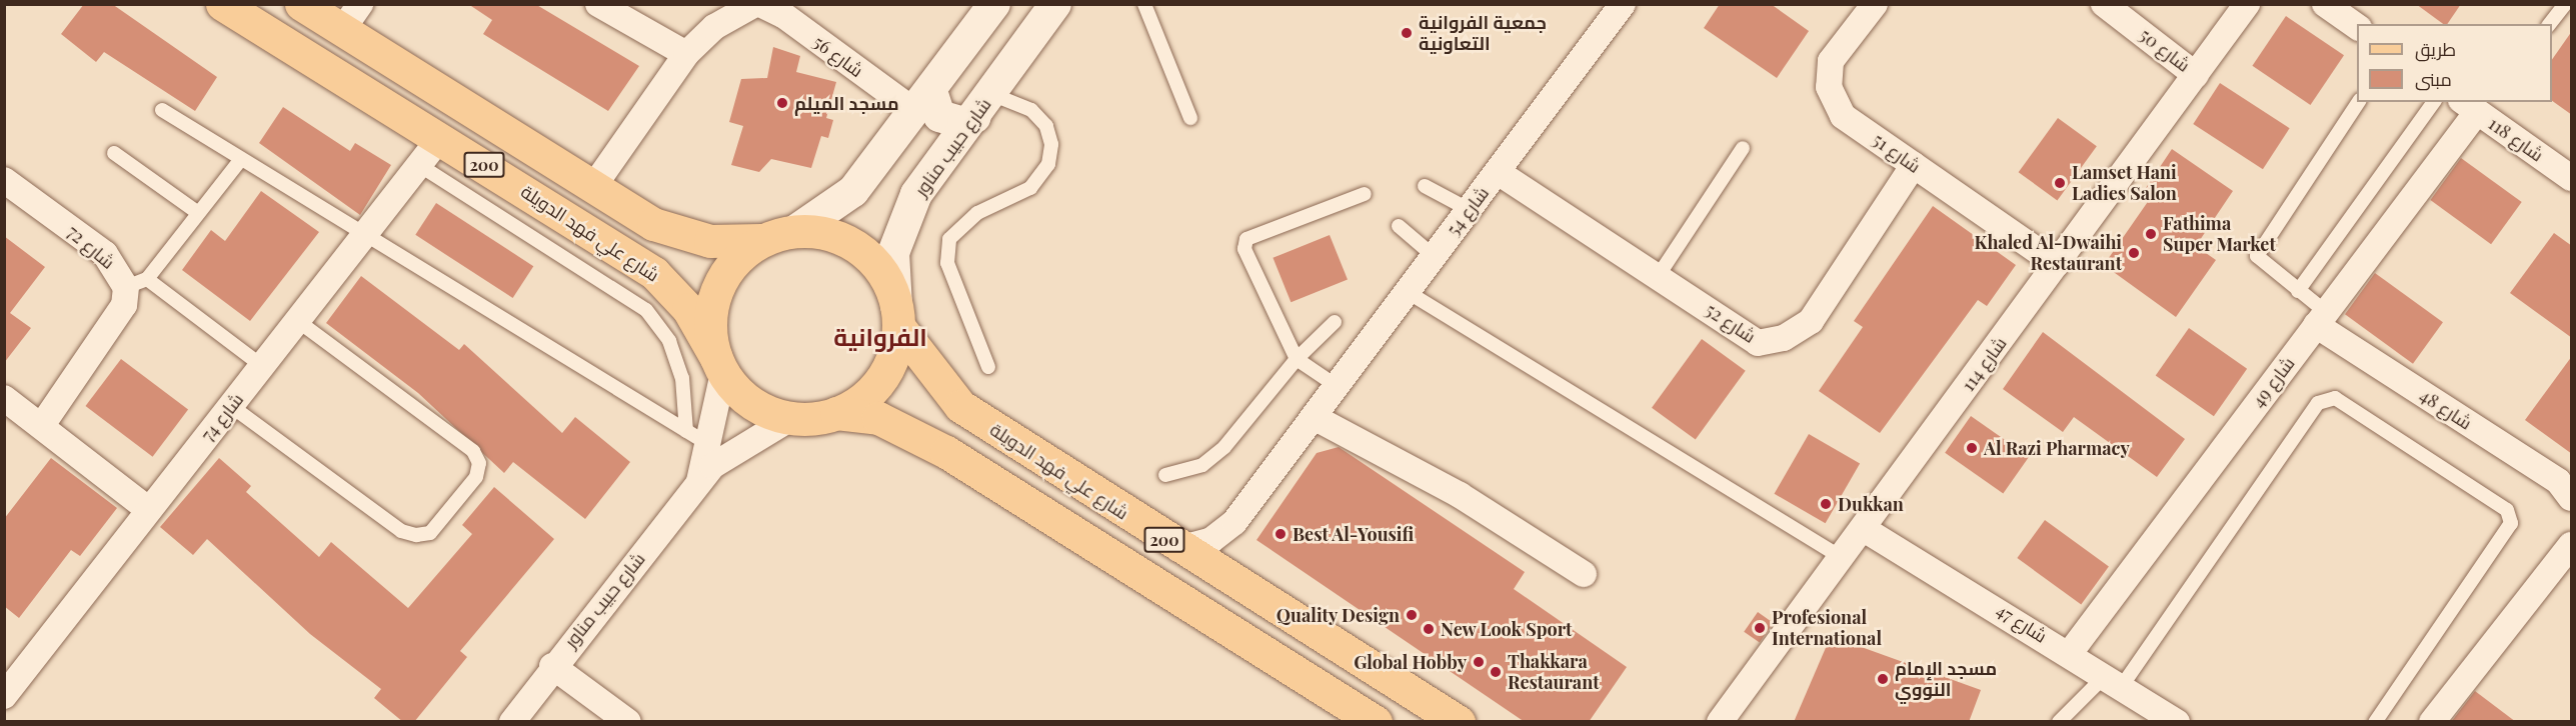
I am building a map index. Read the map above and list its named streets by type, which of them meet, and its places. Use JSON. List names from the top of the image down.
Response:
{
  "streets": {
    "main road": ["200", "شارع علي فهد الدويلة"],
    "street": [
      "شارع 50",
      "شارع 56",
      "شارع 118",
      "شارع حبيب مناور",
      "شارع 51",
      "شارع 54",
      "شارع 72",
      "شارع 52",
      "شارع 114",
      "شارع 49",
      "شارع 48",
      "شارع 74",
      "شارع 47"
    ]
  },
  "crossings": [
    ["شارع 50", "شارع 114"],
    ["شارع 118", "شارع 49"],
    ["شارع حبيب مناور", "200"],
    ["شارع حبيب مناور", "شارع علي فهد الدويلة"],
    ["شارع 51", "شارع 52"],
    ["شارع 51", "شارع 114"],
    ["200", "شارع علي فهد الدويلة"],
    ["شارع 54", "شارع علي فهد الدويلة"],
    ["شارع 54", "شارع 52"],
    ["شارع علي فهد الدويلة", "شارع 74"],
    ["شارع 114", "شارع 47"],
    ["شارع 49", "شارع 48"],
    ["شارع 49", "شارع 47"]
  ],
  "districts": ["الفروانية"],
  "places": [
    "جمعية الفروانية التعاونية",
    "مسجد الميلم",
    "Lamset Hani Ladies Salon",
    "Fathima Super Market",
    "Khaled Al-Dwaihi Restaurant",
    "Al Razi Pharmacy",
    "Dukkan",
    "Best Al-Yousifi",
    "Quality Design",
    "Profesional International",
    "New Look Sport",
    "Global Hobby",
    "Thakkara Restaurant",
    "مسجد الإمام النووي"
  ],
  "legend": ["طريق", "مبنى"]
}
